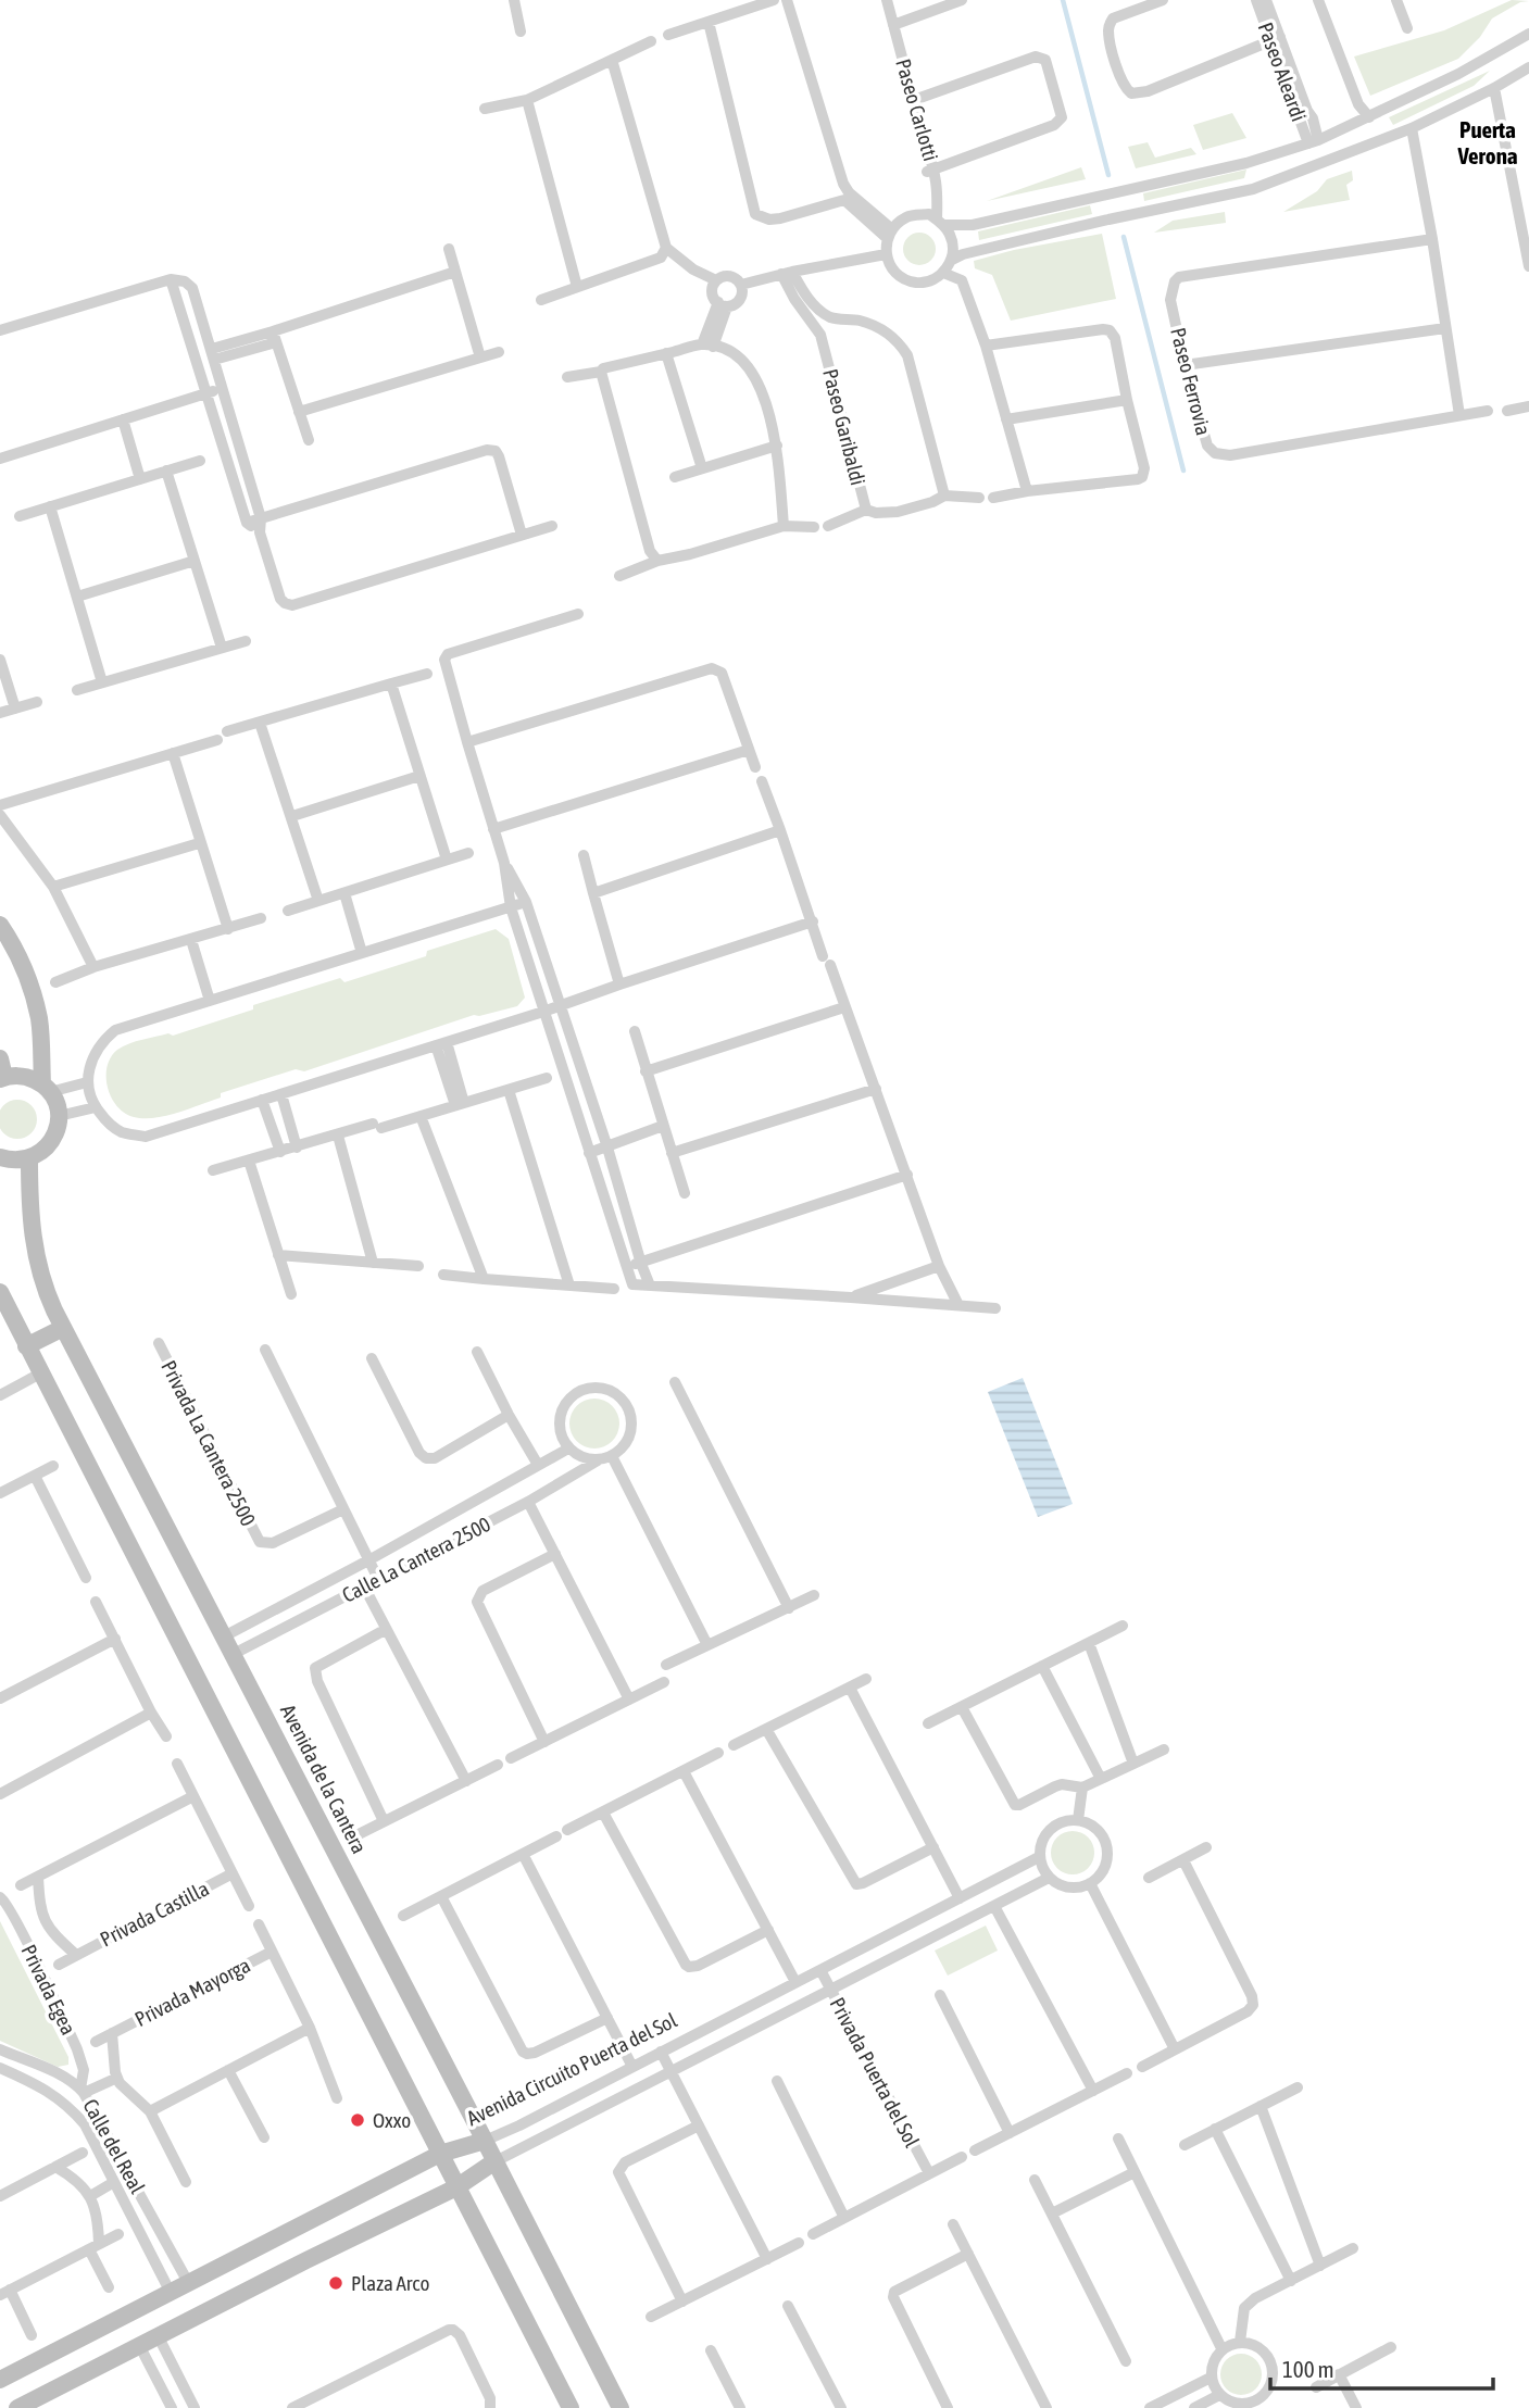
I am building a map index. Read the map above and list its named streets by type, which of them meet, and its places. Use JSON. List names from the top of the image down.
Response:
{
  "streets": {
    "street": [
      "Paseo Aleardi",
      "Paseo Carlotti",
      "Paseo Ferrovia",
      "Paseo Garibaldi",
      "Privada La Cantera 2500",
      "Calle La Cantera 2500",
      "Avenida de la Cantera",
      "Privada Castilla",
      "Privada Egea",
      "Privada Mayorga",
      "Avenida Circuito Puerta del Sol",
      "Privada Puerta del Sol",
      "Calle del Real"
    ]
  },
  "crossings": [
    ["Calle La Cantera 2500", "Avenida de la Cantera"],
    ["Avenida de la Cantera", "Avenida Circuito Puerta del Sol"],
    ["Privada Egea", "Calle del Real"],
    ["Avenida Circuito Puerta del Sol", "Privada Puerta del Sol"],
    ["Avenida Circuito Puerta del Sol", "Calle del Real"]
  ],
  "districts": ["Puerta Verona"],
  "places": ["Oxxo", "Plaza Arco"],
  "scale_bar": "100 m"
}
